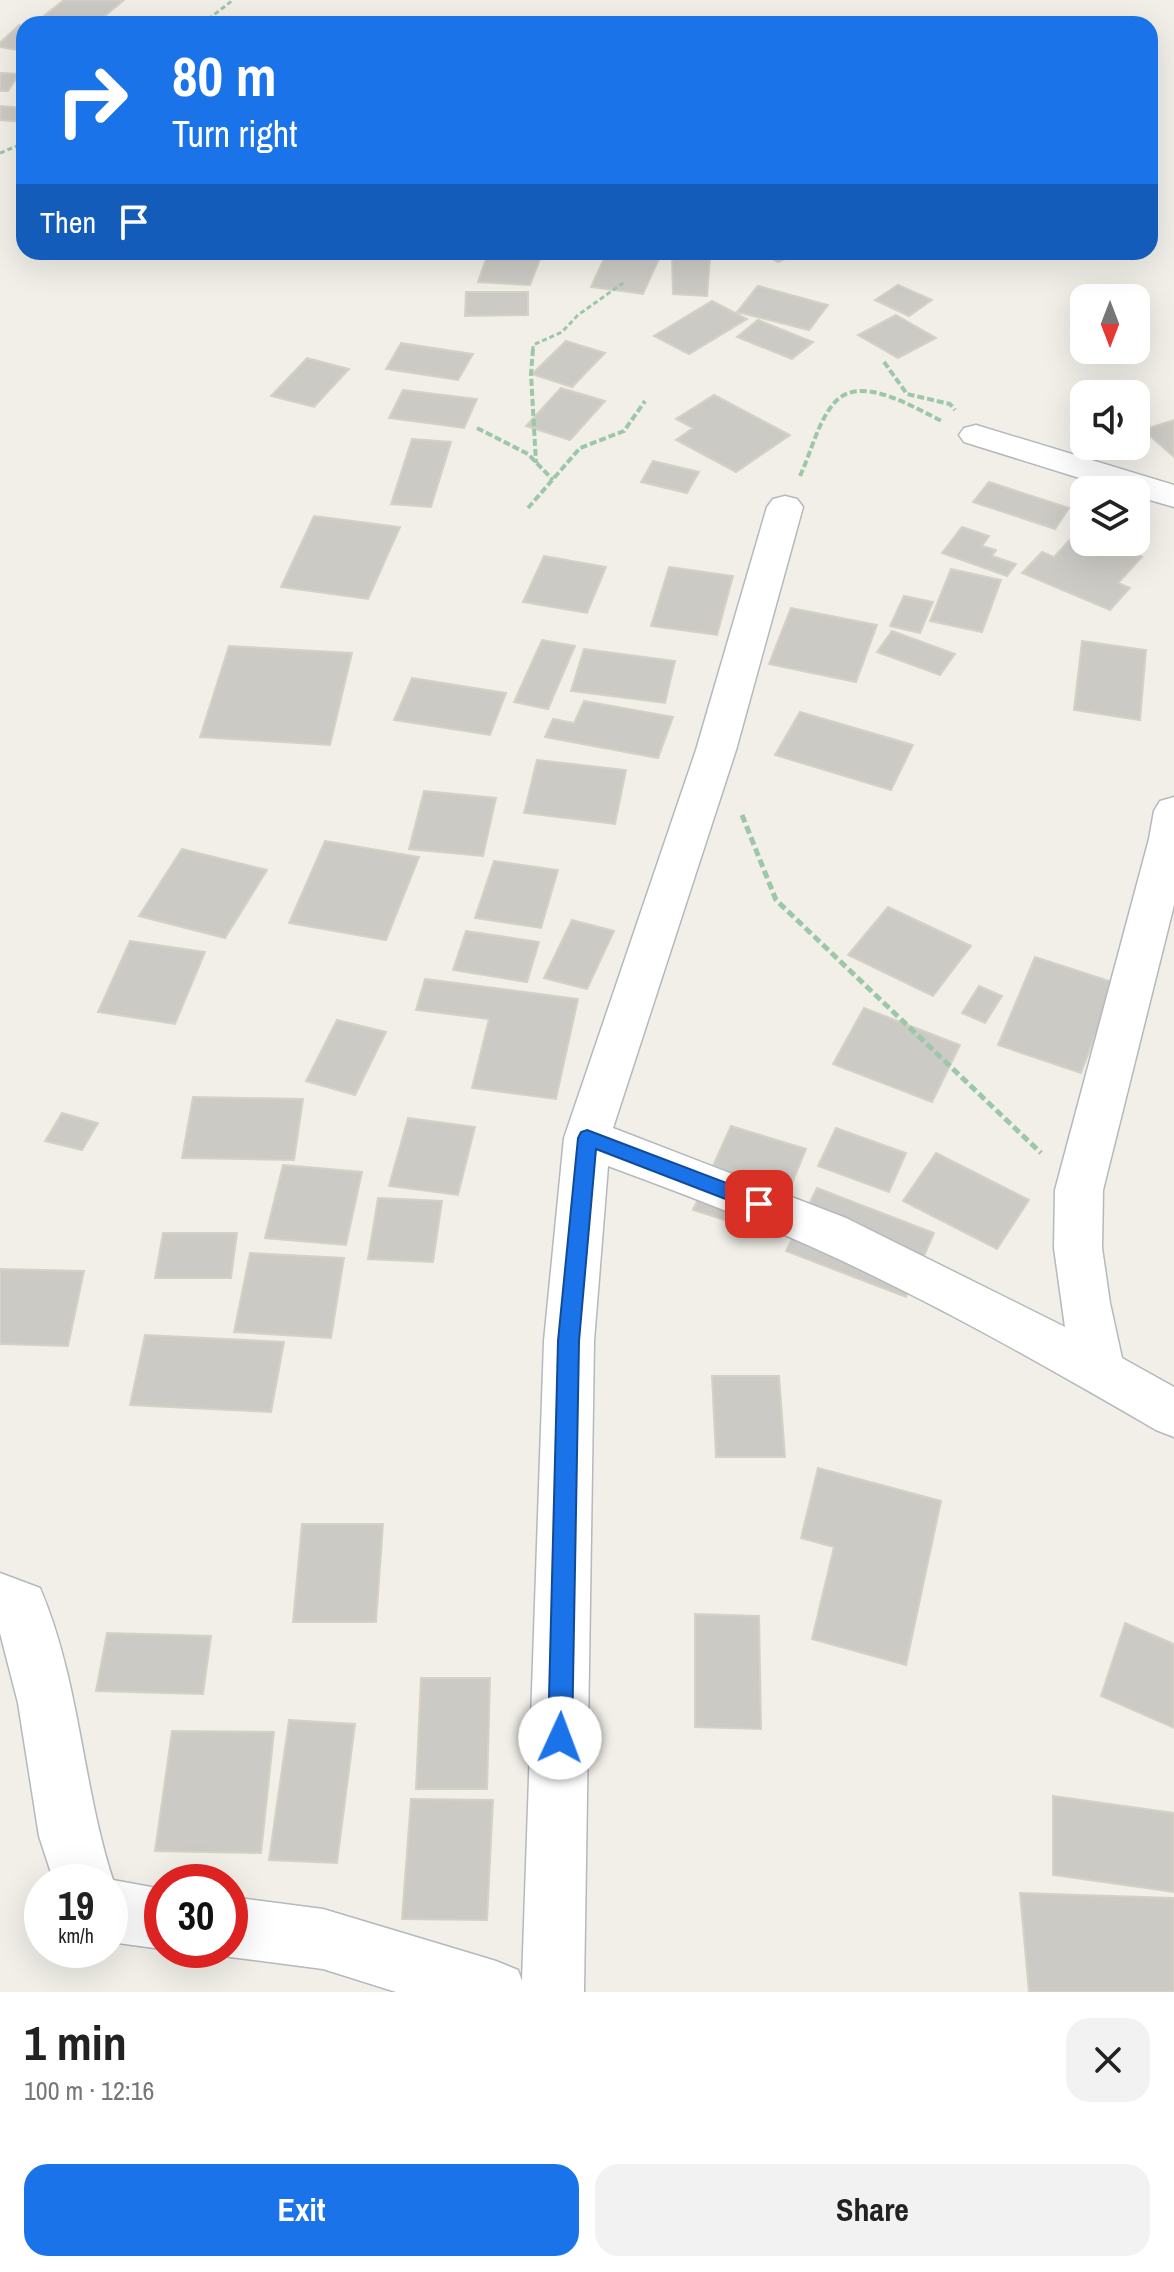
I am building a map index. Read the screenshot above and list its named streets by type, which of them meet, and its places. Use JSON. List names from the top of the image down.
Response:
{
  "north": "bottom",
  "page": {
    "turn": ["80 m", "Turn right"],
    "then": "Then",
    "speed": "19 km/h",
    "limit": "30",
    "heading": ["1 min", "100 m · 12:16"],
    "buttons": ["Exit", "Share"]
  }
}
